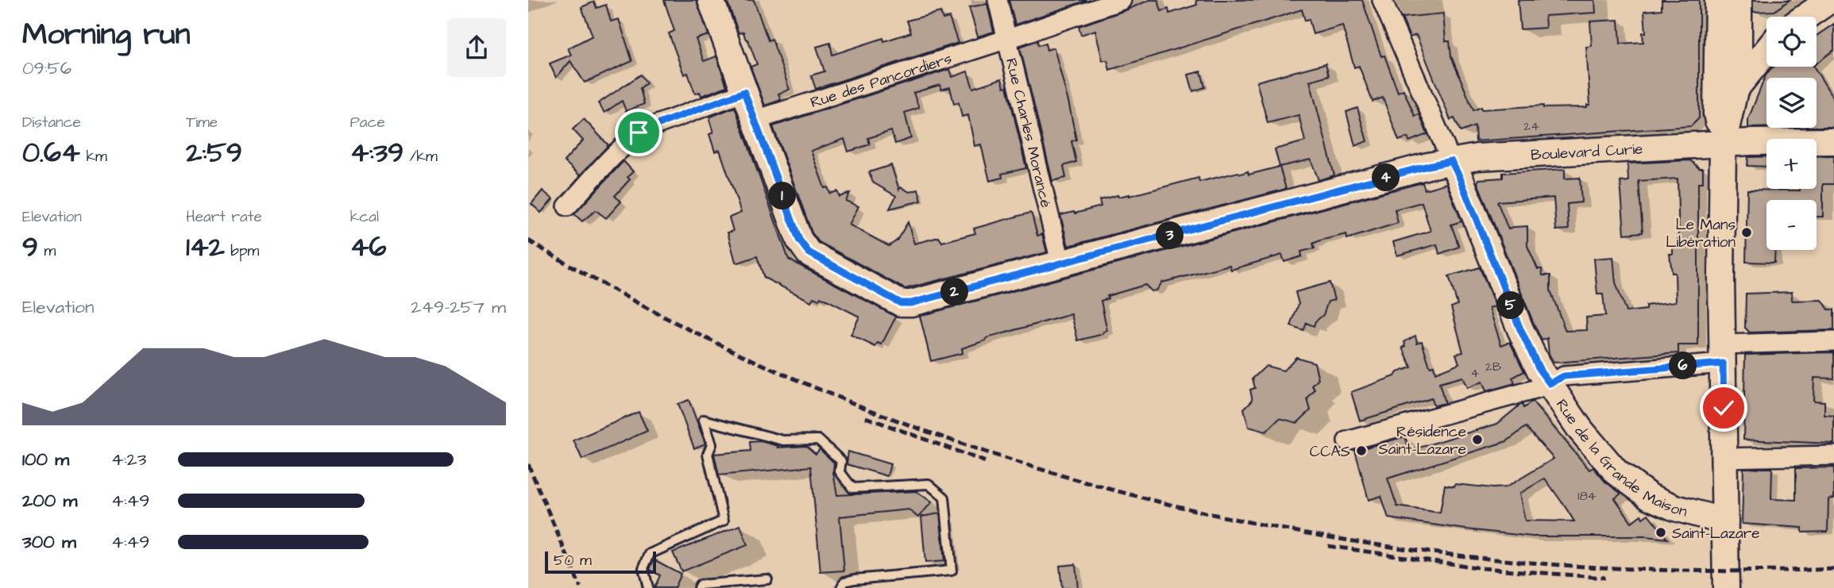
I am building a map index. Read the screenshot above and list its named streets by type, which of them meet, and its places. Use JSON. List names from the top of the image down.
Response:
{
  "streets": {
    "street": [
      "Rue des Pancordiers",
      "Rue Charles Morancé",
      "Boulevard Curie",
      "Rue de la Grande Maison"
    ]
  },
  "crossings": [
    ["Rue des Pancordiers", "Rue Charles Morancé"],
    ["Rue des Pancordiers", "Boulevard Curie"],
    ["Rue Charles Morancé", "Boulevard Curie"],
    ["Boulevard Curie", "Rue de la Grande Maison"]
  ],
  "places": [
    "Le Mans Libération",
    "Résidence Saint-Lazare",
    "CCAS",
    "Saint-Lazare"
  ],
  "house_numbers": [
    "24",
    "2B",
    "4",
    "184"
  ],
  "scale_bar": "50 m",
  "page": {
    "heading": ["Morning run", "09:56"],
    "map_buttons": ["+", "−"],
    "stats": [
      ["Distance", "0.64 km"],
      ["Time", "2:59"],
      ["Pace", "4:39 /km"],
      ["Elevation", "9 m"],
      ["Heart rate", "142 bpm"],
      ["kcal", "46"]
    ],
    "pins": [
      "4",
      "1",
      "3",
      "2",
      "5",
      "6"
    ],
    "chart": ["Elevation", "249–257 m"],
    "list": [
      {
        "name": "100 m",
        "note": "4:23"
      },
      {
        "name": "200 m",
        "note": "4:49"
      },
      {
        "name": "300 m",
        "note": "4:49"
      }
    ],
    "scale": "50 m"
  }
}
